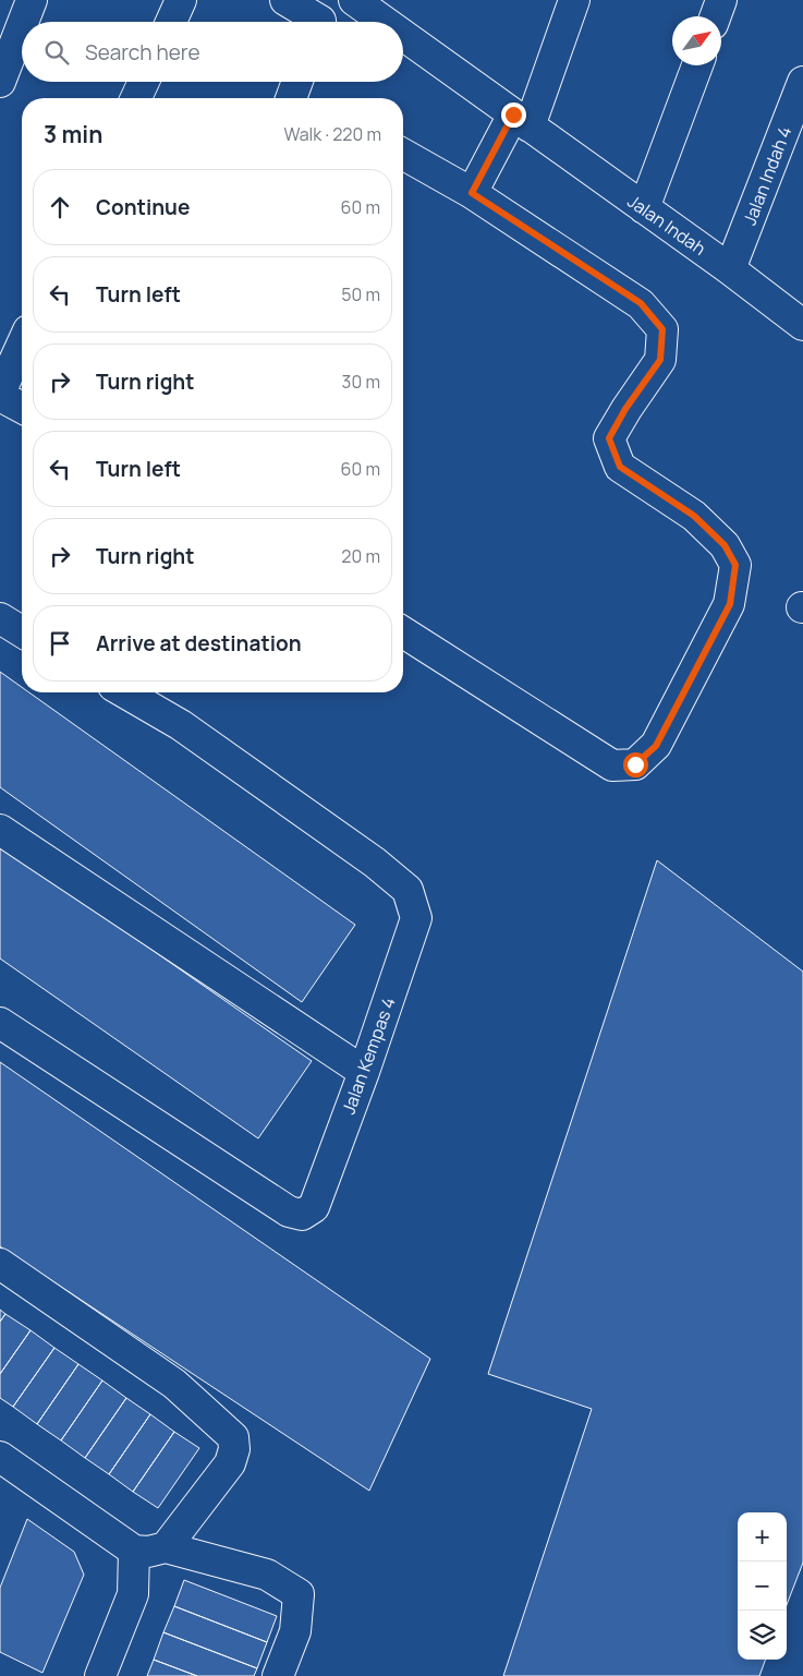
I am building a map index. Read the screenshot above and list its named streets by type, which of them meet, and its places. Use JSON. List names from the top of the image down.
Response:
{
  "streets": {
    "street": ["Jalan Indah 4", "Jalan Indah", "Jalan Kempas 4"]
  },
  "crossings": [
    ["Jalan Indah 4", "Jalan Indah"]
  ],
  "north": "top right",
  "page": {
    "search": "Search here",
    "heading": ["3 min", "Walk · 220 m"],
    "list": [
      ["Continue", "60 m"],
      ["Turn left", "50 m"],
      ["Turn right", "30 m"],
      ["Turn left", "60 m"],
      ["Turn right", "20 m"],
      "Arrive at destination"
    ],
    "map_buttons": ["+", "−"]
  }
}
